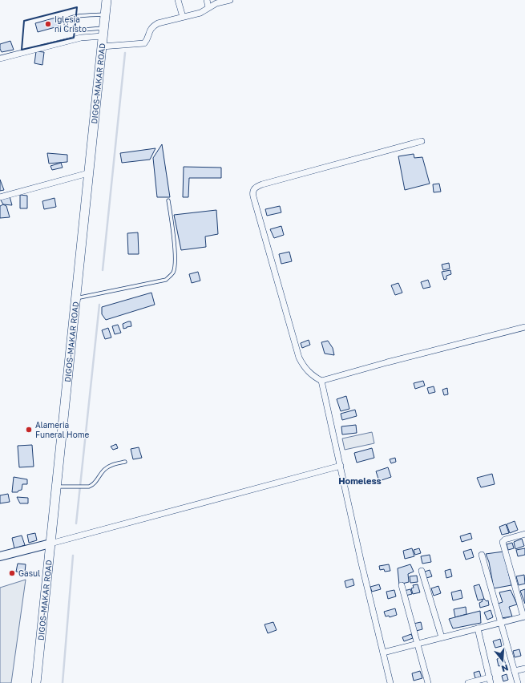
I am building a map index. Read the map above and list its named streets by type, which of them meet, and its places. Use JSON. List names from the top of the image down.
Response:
{
  "streets": {
    "main road": ["DIGOS-MAKAR ROAD"]
  },
  "districts": ["Homeless"],
  "places": ["Iglesia ni Cristo", "Alameria Funeral Home", "Gasul"],
  "north": "bottom"
}
